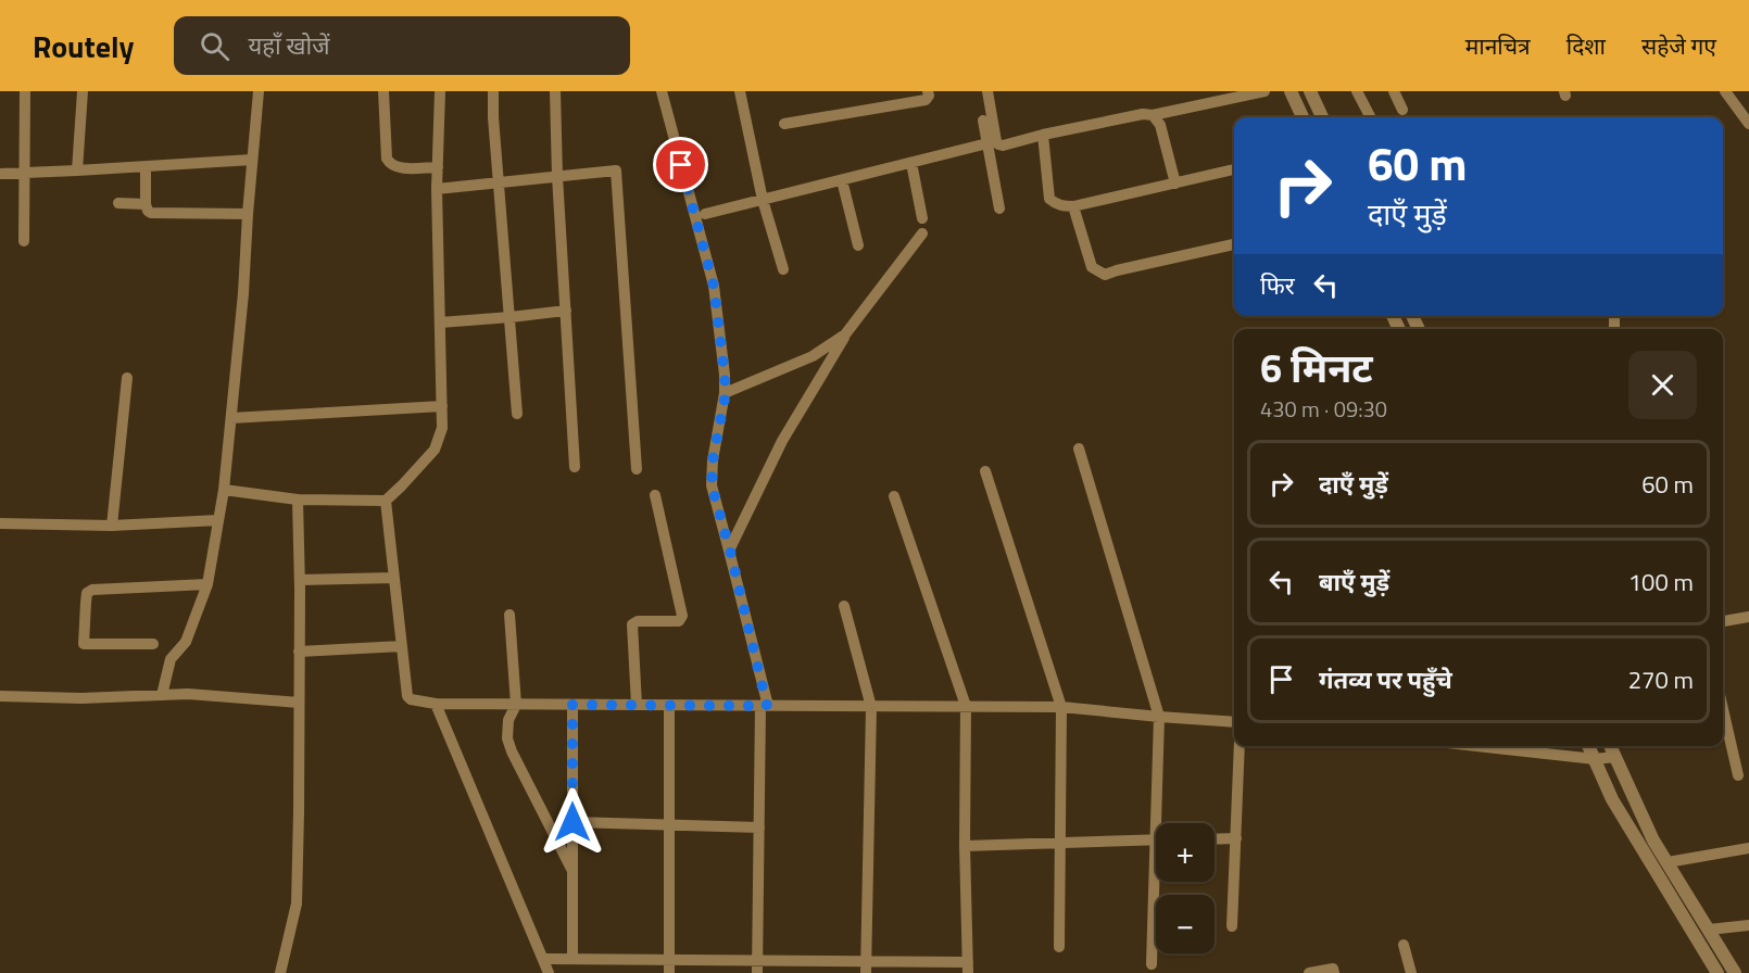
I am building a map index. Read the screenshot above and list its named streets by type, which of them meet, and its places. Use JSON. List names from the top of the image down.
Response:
{
  "page": {
    "header": "Routely",
    "search": "यहाँ खोजें",
    "nav": ["मानचित्र", "दिशा", "सहेजे गए"],
    "turn": ["60 m", "दाएँ मुड़ें"],
    "then": "फिर",
    "heading": ["6 मिनट", "430 m · 09:30"],
    "list": [
      {
        "name": "दाएँ मुड़ें",
        "value": "60 m"
      },
      {
        "name": "बाएँ मुड़ें",
        "value": "100 m"
      },
      {
        "name": "गंतव्य पर पहुँचे",
        "value": "270 m"
      }
    ],
    "map_buttons": ["+", "−"]
  }
}
